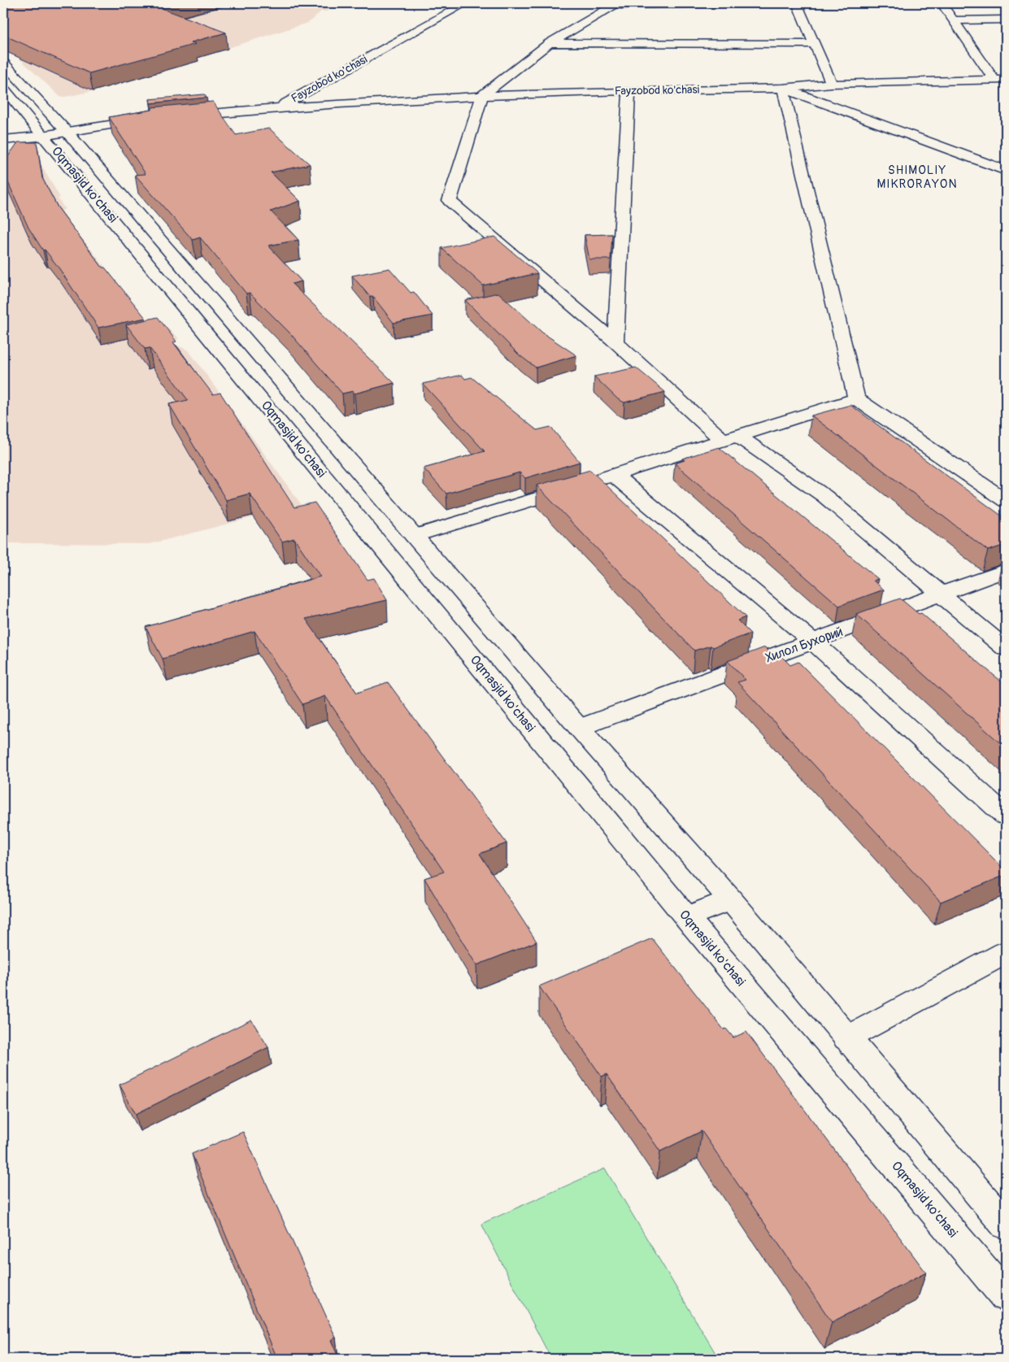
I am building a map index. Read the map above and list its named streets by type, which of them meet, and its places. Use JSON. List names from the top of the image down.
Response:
{
  "streets": {
    "street": ["Fayzobod ko'chasi", "Oqmasjid ko'chasi", "Хилол Бухорий"]
  },
  "crossings": [
    ["Oqmasjid ko'chasi", "Хилол Бухорий"]
  ],
  "districts": ["SHIMOLIY MIKRORAYON"]
}
